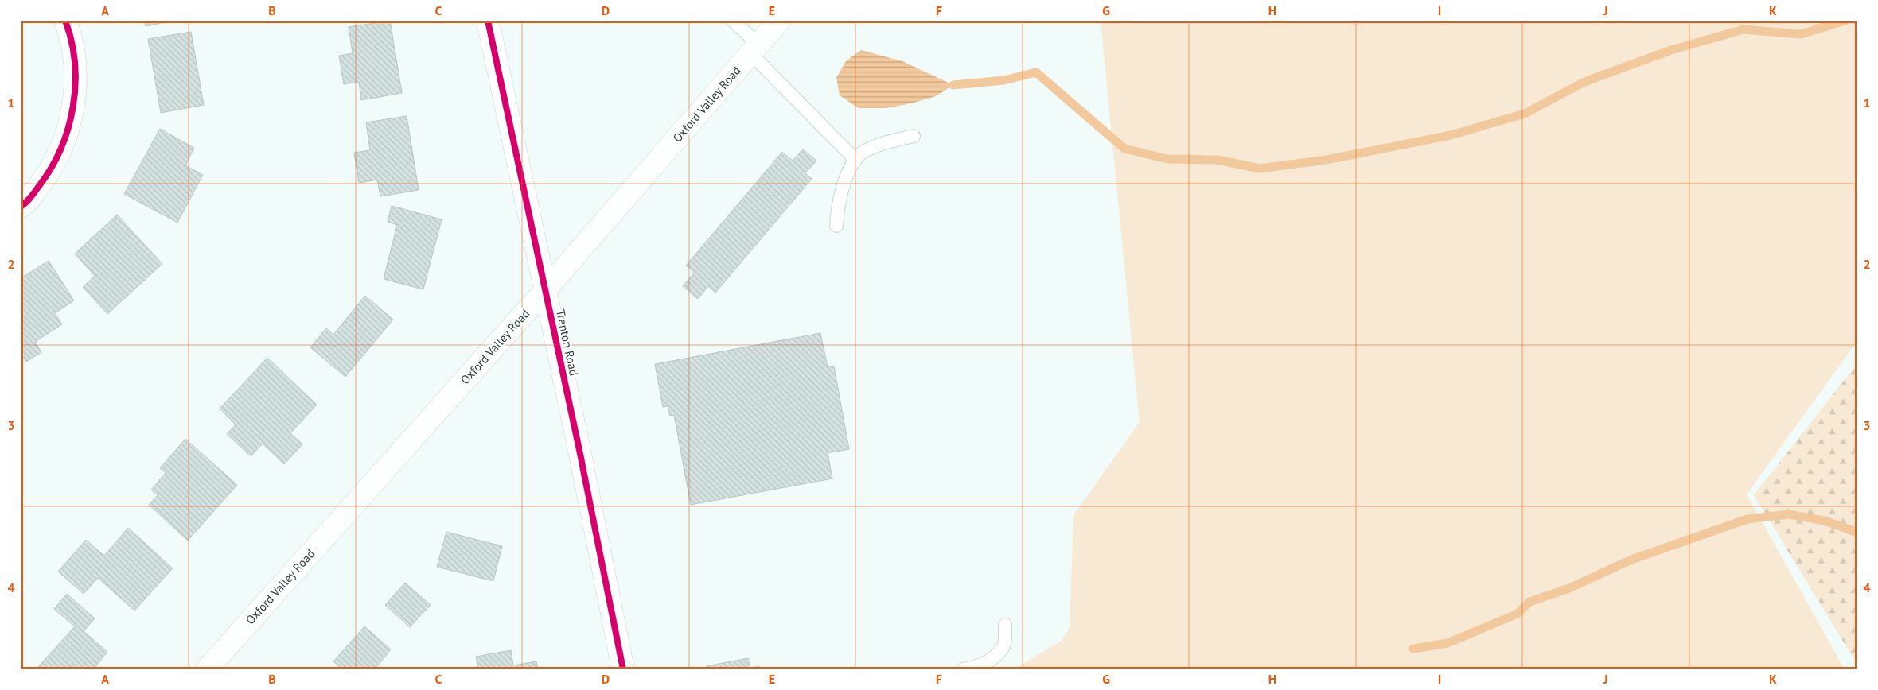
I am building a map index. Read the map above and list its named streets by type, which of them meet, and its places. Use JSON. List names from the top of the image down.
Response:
{
  "streets": {
    "main road": ["Oxford Valley Road", "Trenton Road"]
  },
  "crossings": [
    ["Oxford Valley Road", "Trenton Road"]
  ],
  "grid": {
    "columns": [
      "A",
      "B",
      "C",
      "D",
      "E",
      "F",
      "G",
      "H",
      "I",
      "J",
      "K"
    ],
    "rows": [
      "1",
      "2",
      "3",
      "4"
    ]
  }
}
